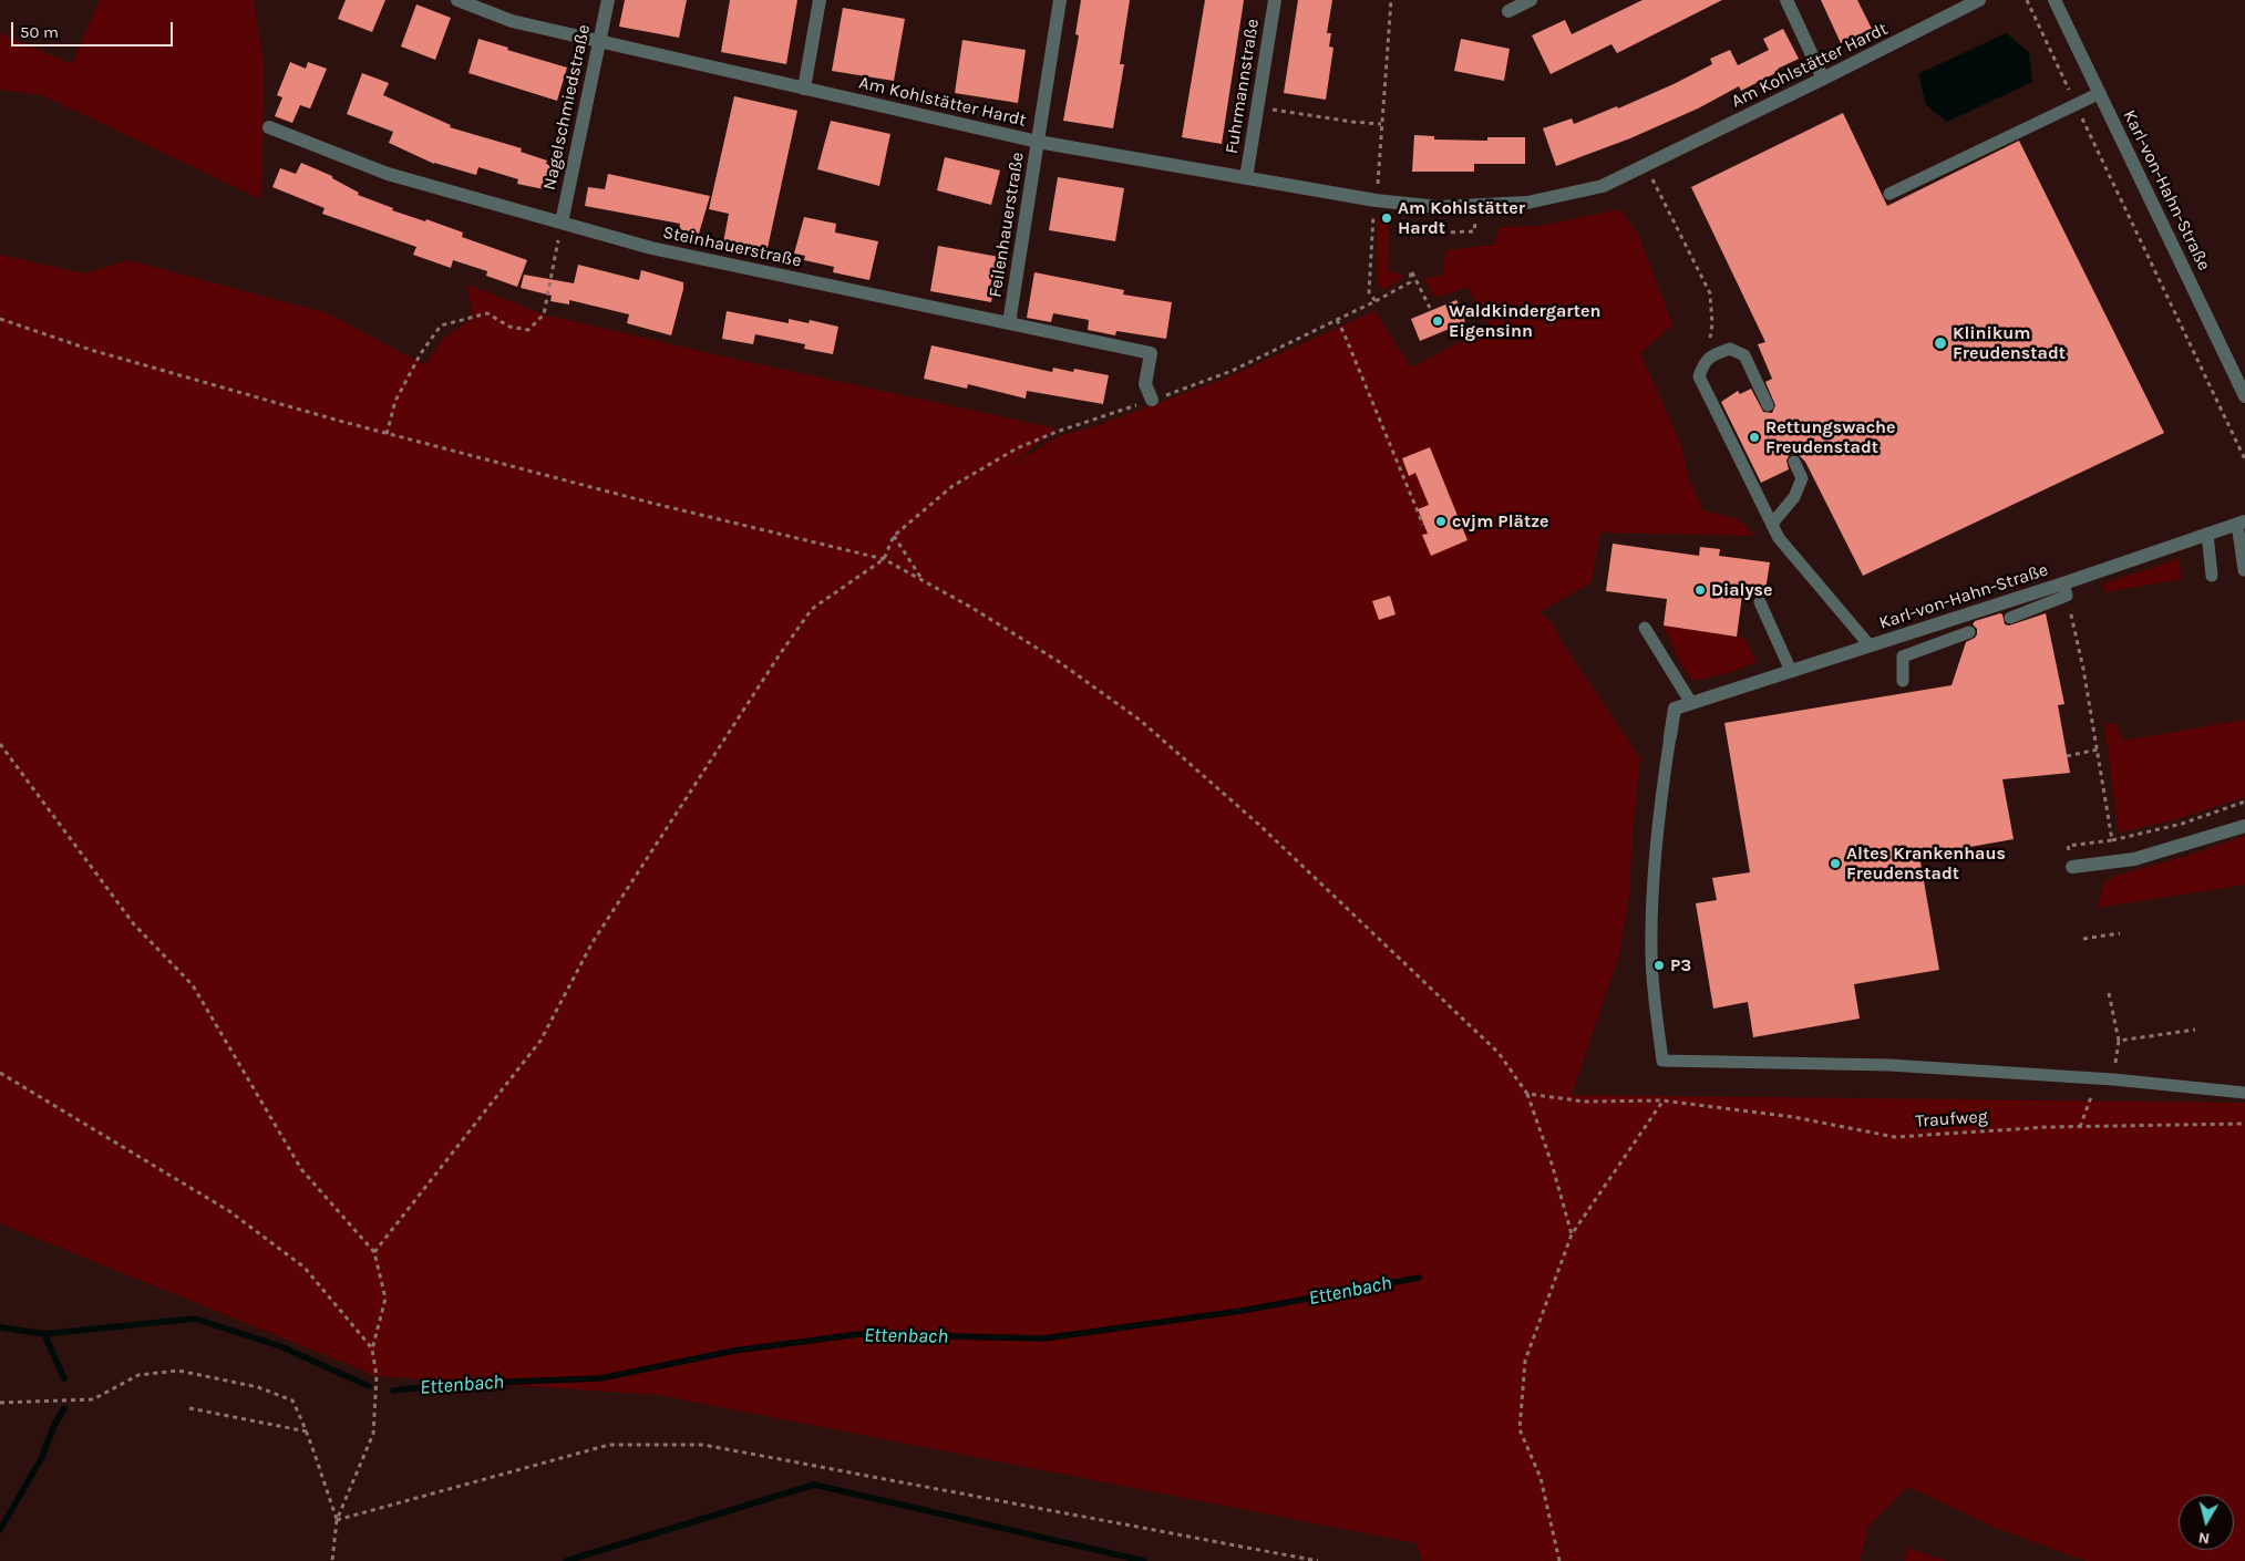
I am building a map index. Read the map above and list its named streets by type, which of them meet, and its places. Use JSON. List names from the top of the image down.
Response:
{
  "streets": {
    "street": [
      "Am Kohlstätter Hardt",
      "Fuhrmannstraße",
      "Nagelschmiedstraße",
      "Karl-von-Hahn-Straße",
      "Feilenhauerstraße",
      "Steinhauerstraße"
    ],
    "path": ["Traufweg"]
  },
  "crossings": [
    ["Am Kohlstätter Hardt", "Fuhrmannstraße"],
    ["Am Kohlstätter Hardt", "Nagelschmiedstraße"],
    ["Am Kohlstätter Hardt", "Feilenhauerstraße"],
    ["Nagelschmiedstraße", "Steinhauerstraße"],
    ["Feilenhauerstraße", "Steinhauerstraße"]
  ],
  "water": ["Ettenbach"],
  "places": [
    "Am Kohlstätter Hardt",
    "Waldkindergarten Eigensinn",
    "Klinikum Freudenstadt",
    "Rettungswache Freudenstadt",
    "cvjm Plätze",
    "Dialyse",
    "Altes Krankenhaus Freudenstadt",
    "P3"
  ],
  "scale_bar": "50 m",
  "north": "bottom"
}
